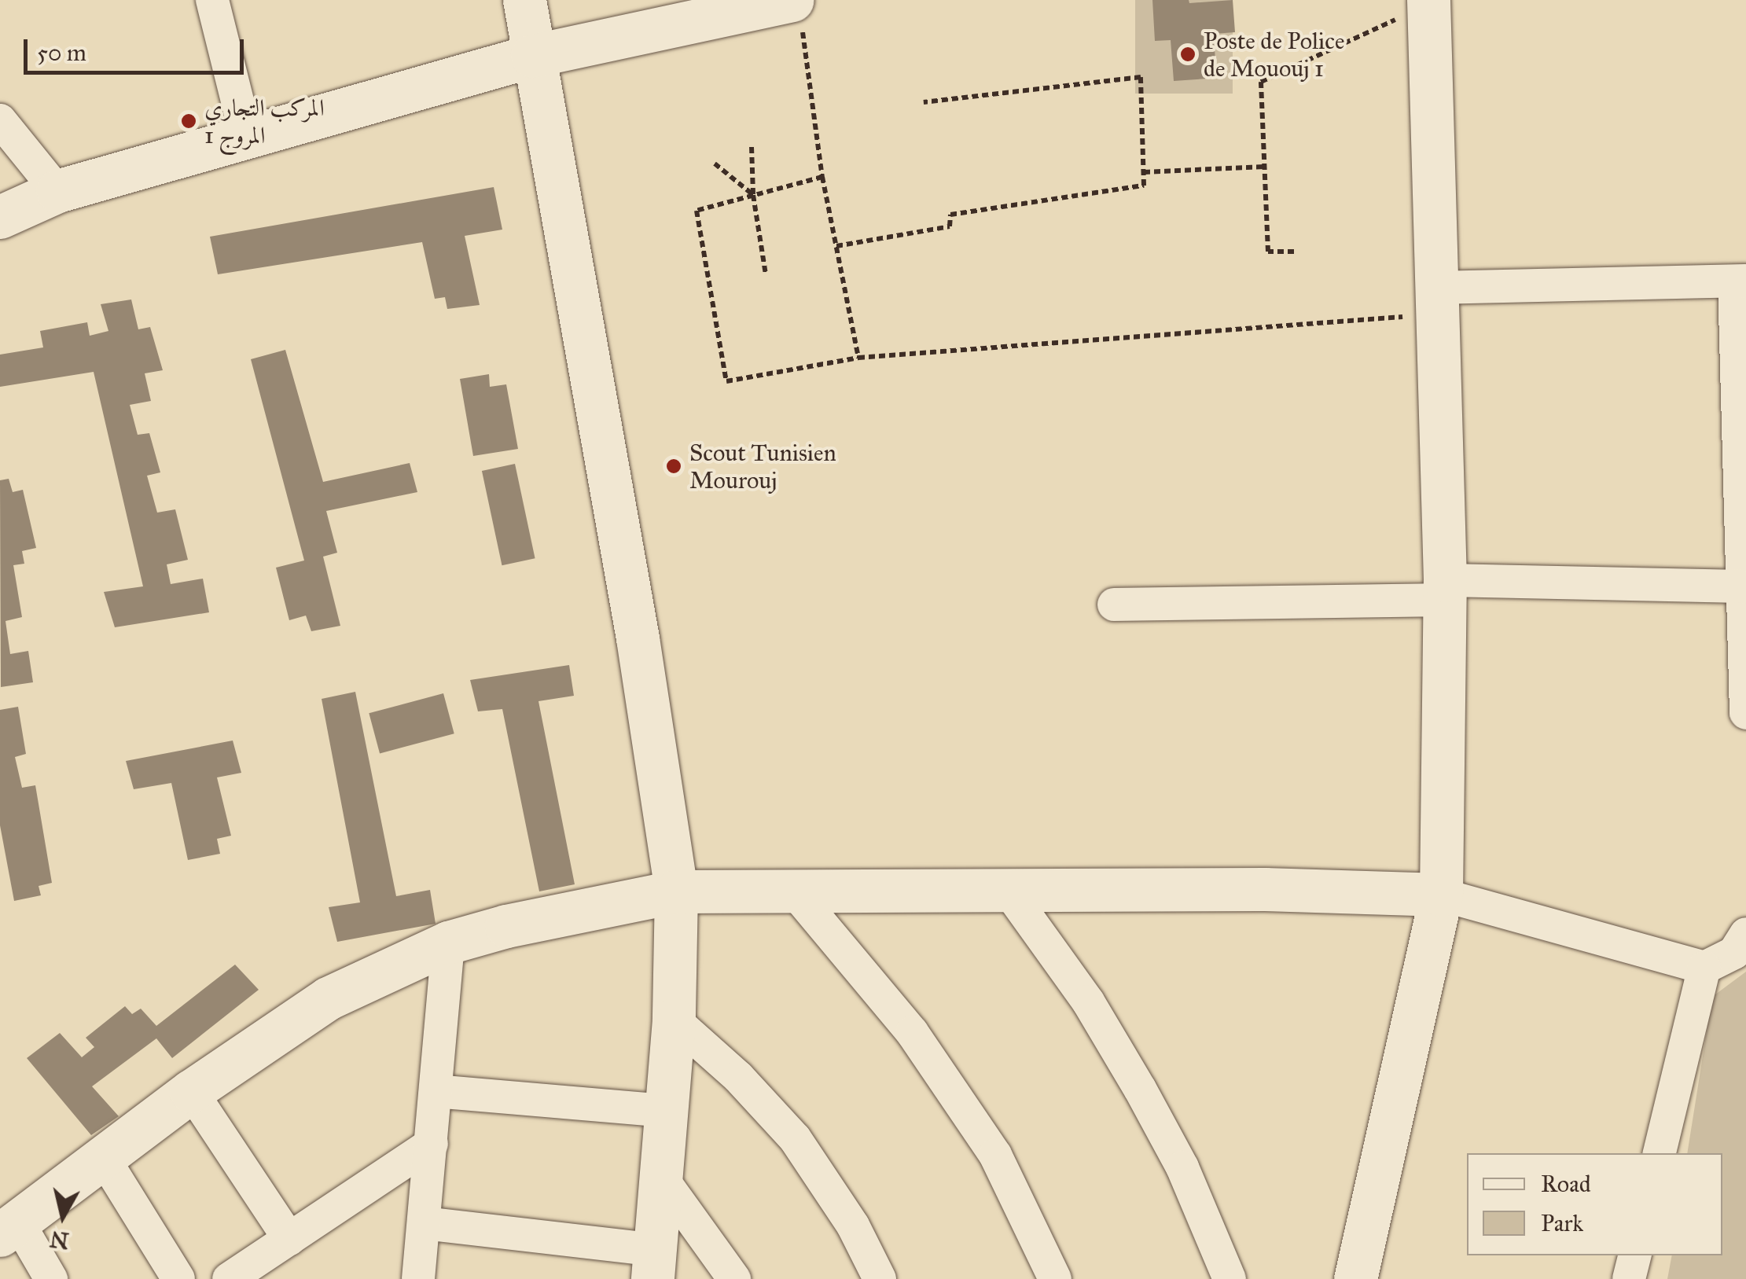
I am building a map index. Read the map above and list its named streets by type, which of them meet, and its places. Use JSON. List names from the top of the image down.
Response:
{
  "places": ["Poste de Police de Mououj 1", "المركب التجاري المروج 1", "Scout Tunisien Mourouj"],
  "legend": ["Road", "Park"],
  "scale_bar": "50 m",
  "north": "bottom"
}
